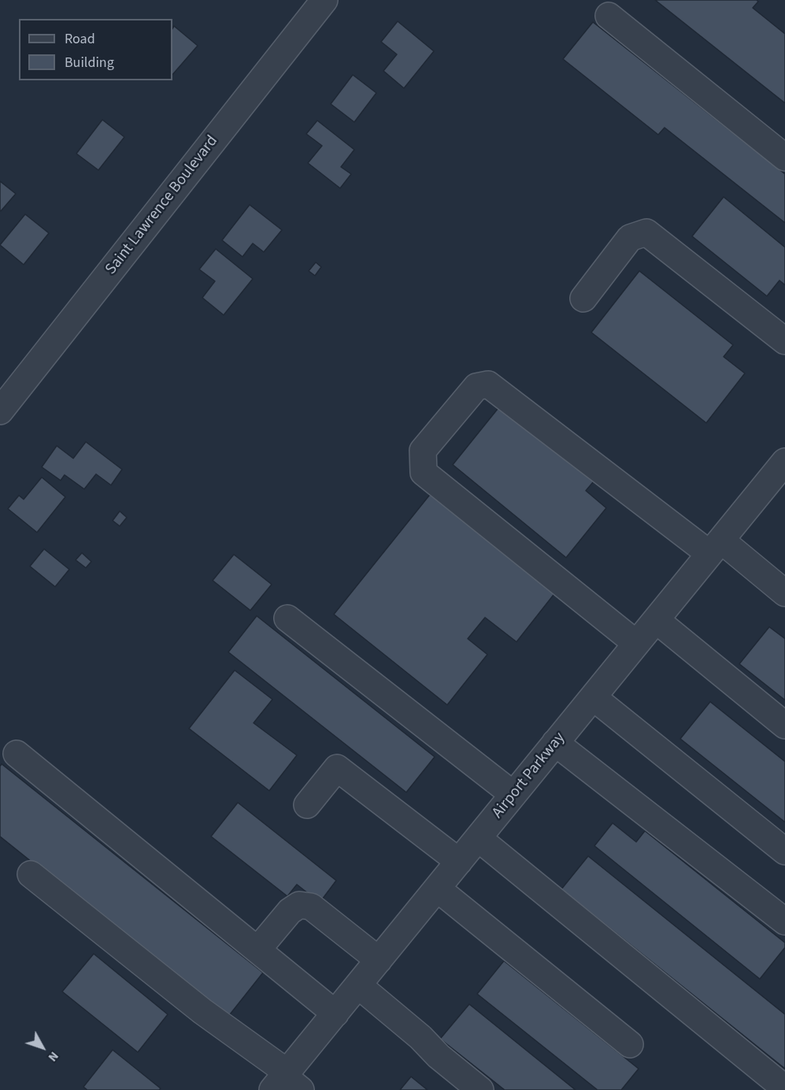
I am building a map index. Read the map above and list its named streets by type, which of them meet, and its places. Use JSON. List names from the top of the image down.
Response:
{
  "streets": {
    "street": ["Saint Lawrence Boulevard", "Airport Parkway"]
  },
  "legend": ["Road", "Building"],
  "north": "bottom right"
}
